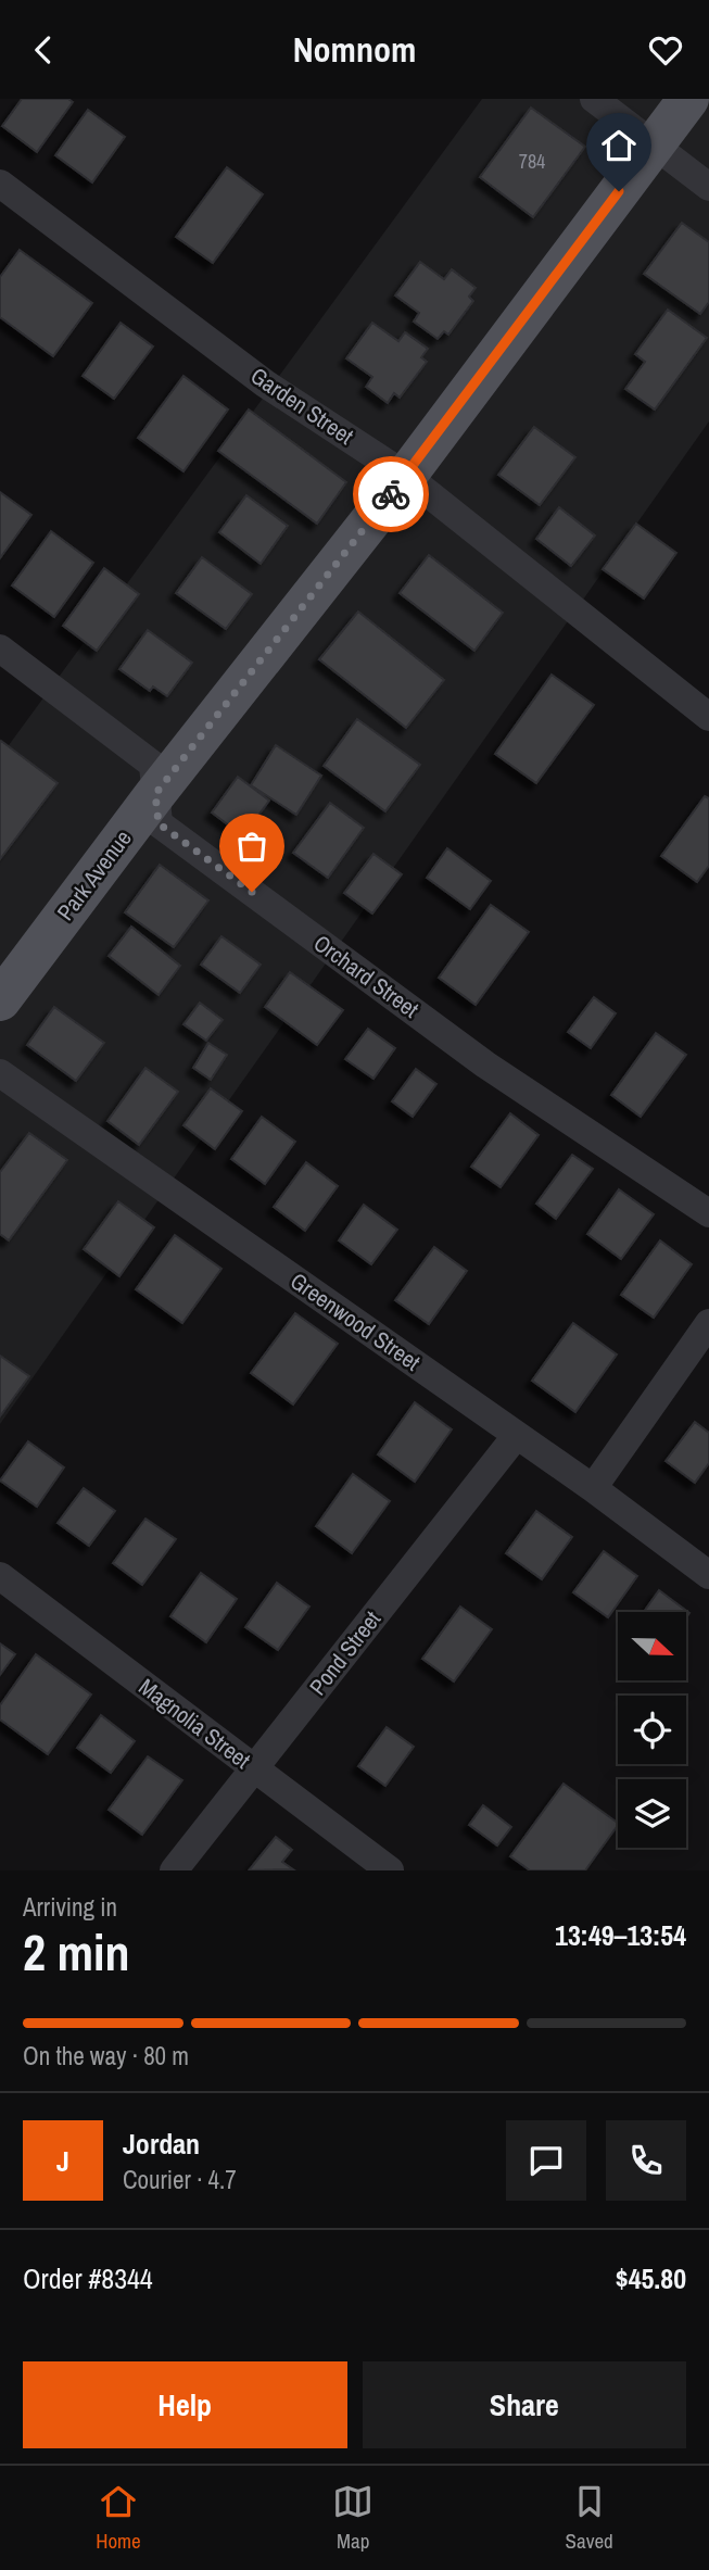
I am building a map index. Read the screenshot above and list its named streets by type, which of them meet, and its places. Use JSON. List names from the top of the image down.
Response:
{
  "streets": {
    "main road": ["Park Avenue"],
    "street": [
      "Garden Street",
      "Orchard Street",
      "Greenwood Street",
      "Pond Street",
      "Magnolia Street"
    ]
  },
  "crossings": [
    ["Garden Street", "Park Avenue"],
    ["Park Avenue", "Orchard Street"],
    ["Greenwood Street", "Pond Street"],
    ["Pond Street", "Magnolia Street"]
  ],
  "house_numbers": ["784"],
  "north": "right",
  "page": {
    "header": "Nomnom",
    "heading": ["2 min", "Arriving in", "13:49–13:54"],
    "panel": [
      "Jordan",
      "Courier · 4.7",
      "Order #8344",
      "$45.80"
    ],
    "bar": "On the way · 80 m",
    "round": "J",
    "buttons": ["Help", "Share"],
    "tabs": ["Home", "Map", "Saved"]
  }
}
